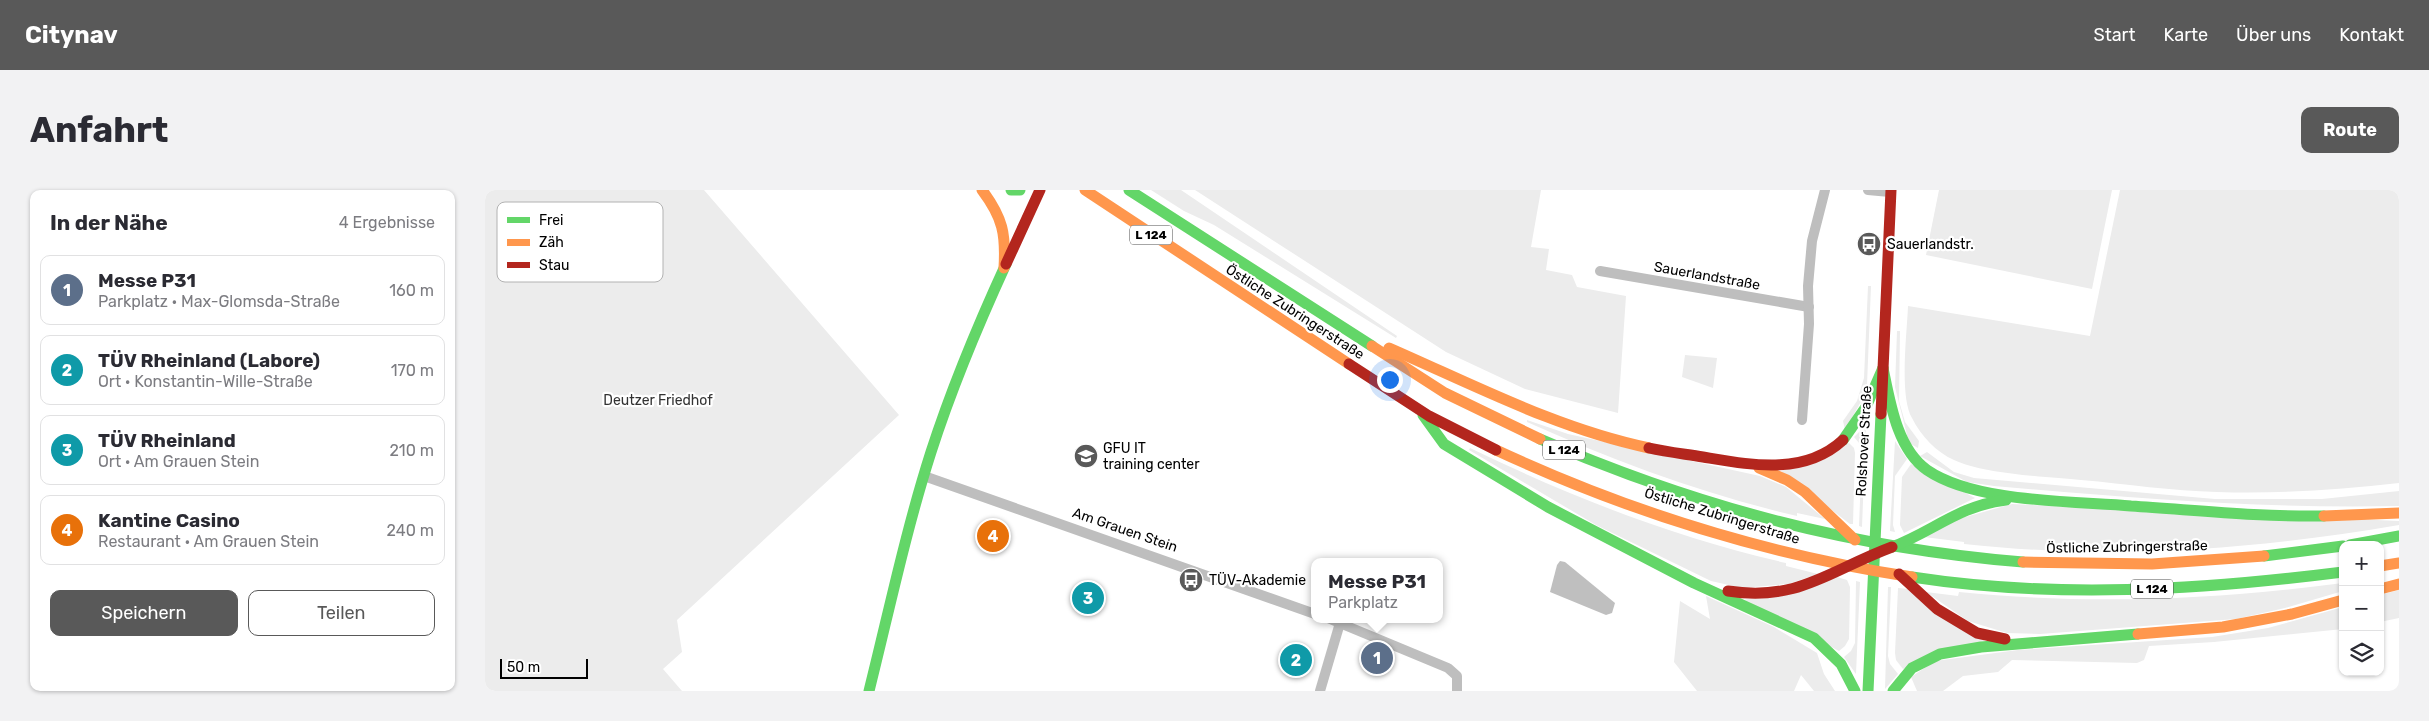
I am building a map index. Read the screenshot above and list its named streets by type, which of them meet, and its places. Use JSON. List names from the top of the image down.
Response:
{
  "streets": {
    "main road": ["L 124", "Östliche Zubringerstraße", "Rolshover Straße"],
    "street": ["Sauerlandstraße", "Am Grauen Stein"]
  },
  "parks": ["Deutzer Friedhof"],
  "places": {
    "bus stop": ["Sauerlandstr.", "TÜV-Akademie"],
    "school or university": ["GFU IT training center"]
  },
  "legend": ["Frei", "Zäh", "Stau"],
  "scale_bar": "50 m",
  "page": {
    "header": "Citynav",
    "nav": [
      "Start",
      "Karte",
      "Über uns",
      "Kontakt"
    ],
    "buttons": [
      "Route",
      ["Speichern", "Teilen"]
    ],
    "title": "Anfahrt",
    "heading": ["In der Nähe", "4 Ergebnisse"],
    "list": [
      {
        "mark": "1",
        "name": "Messe P31",
        "note": "Parkplatz · Max-Glomsda-Straße",
        "value": "160 m"
      },
      {
        "mark": "2",
        "name": "TÜV Rheinland (Labore)",
        "note": "Ort · Konstantin-Wille-Straße",
        "value": "170 m"
      },
      {
        "mark": "3",
        "name": "TÜV Rheinland",
        "note": "Ort · Am Grauen Stein",
        "value": "210 m"
      },
      {
        "mark": "4",
        "name": "Kantine Casino",
        "note": "Restaurant · Am Grauen Stein",
        "value": "240 m"
      }
    ],
    "pins": [
      "4",
      "3",
      "1",
      "2"
    ],
    "map_buttons": ["+", "−"],
    "popup": ["Messe P31", "Parkplatz"],
    "scale": "50 m"
  }
}
